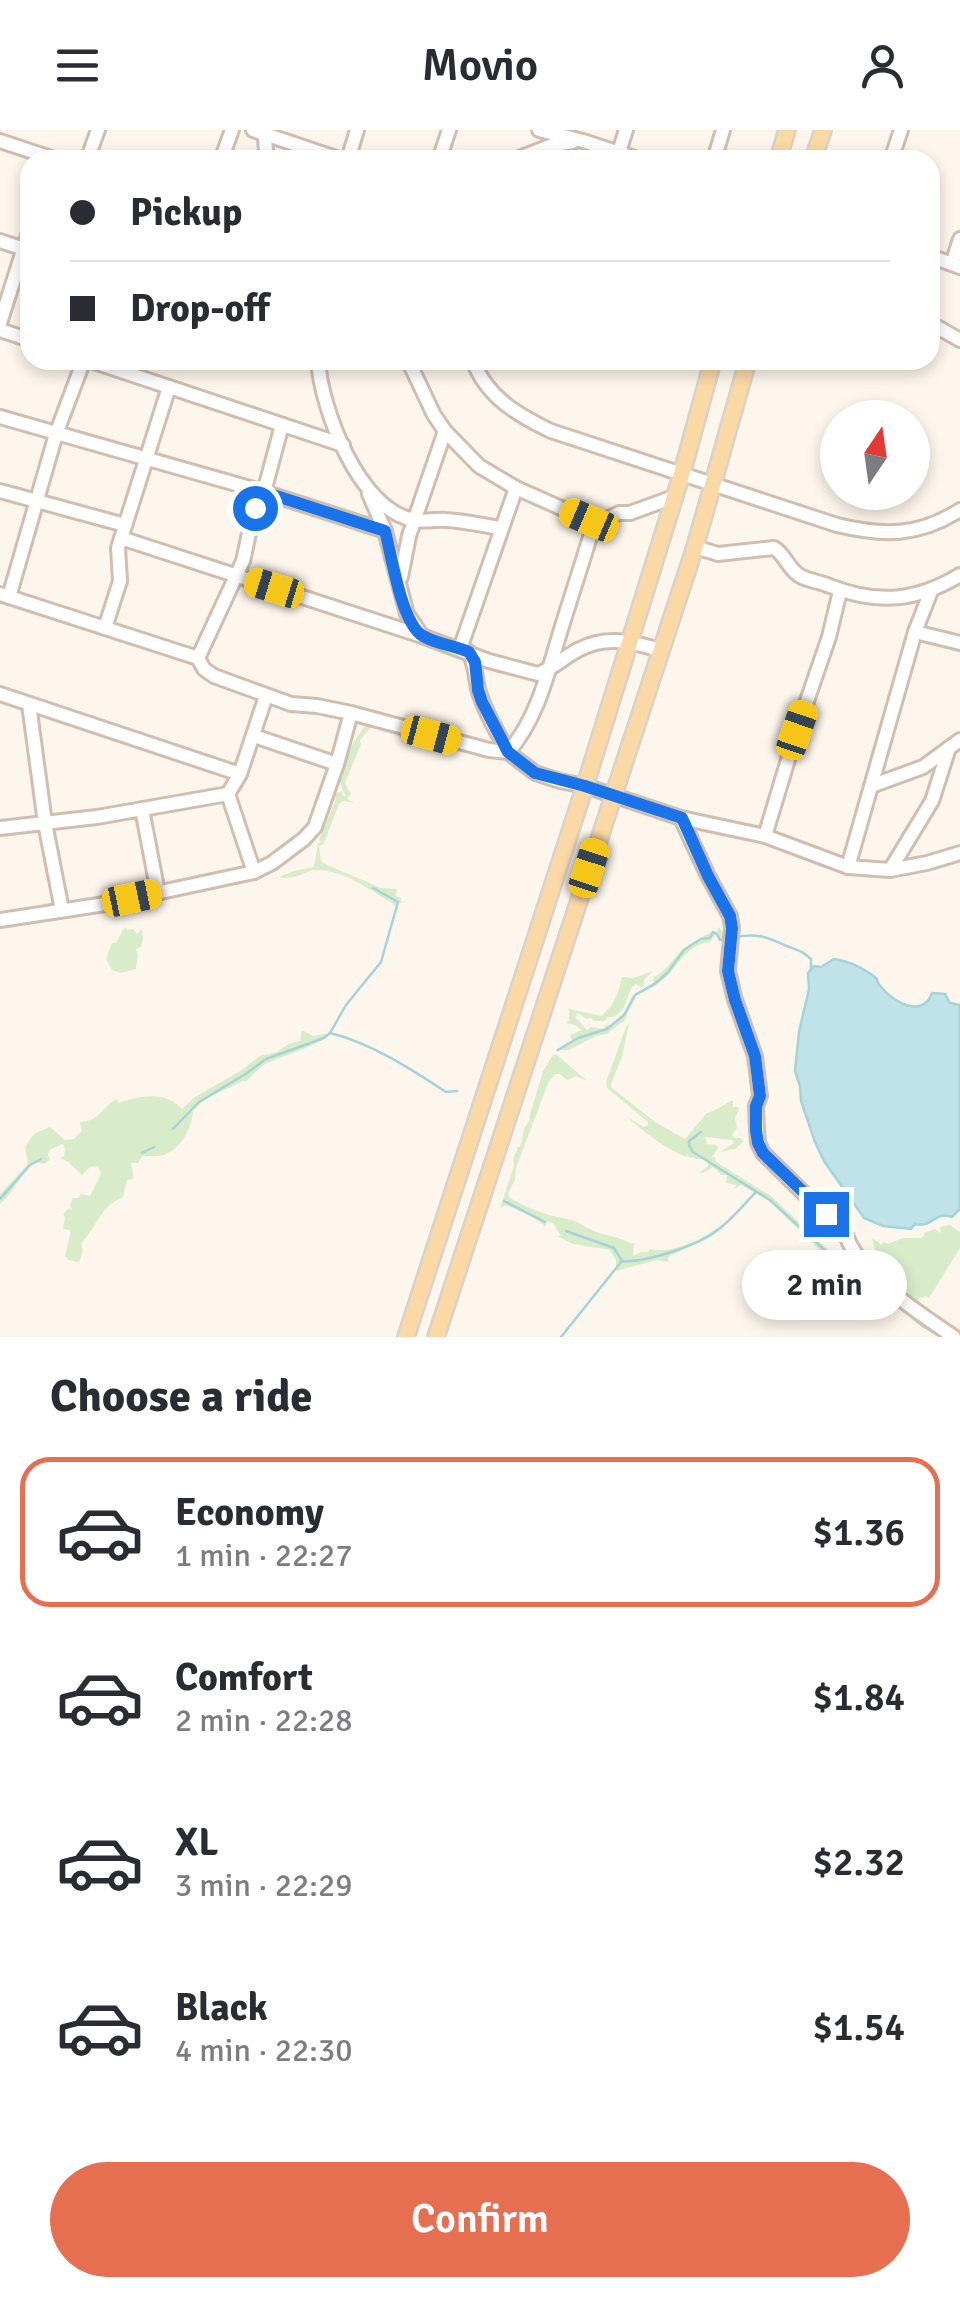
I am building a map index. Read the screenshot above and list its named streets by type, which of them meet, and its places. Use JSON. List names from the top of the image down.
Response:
{
  "north": "top",
  "page": {
    "header": "Movio",
    "banner": ["Pickup", "Drop-off"],
    "bubble": "2 min",
    "heading": "Choose a ride",
    "list": [
      {
        "name": "Economy",
        "note": "1 min · 22:27",
        "value": "$1.36"
      },
      {
        "name": "Comfort",
        "note": "2 min · 22:28",
        "value": "$1.84"
      },
      {
        "name": "XL",
        "note": "3 min · 22:29",
        "value": "$2.32"
      },
      {
        "name": "Black",
        "note": "4 min · 22:30",
        "value": "$1.54"
      }
    ],
    "buttons": "Confirm"
  }
}
